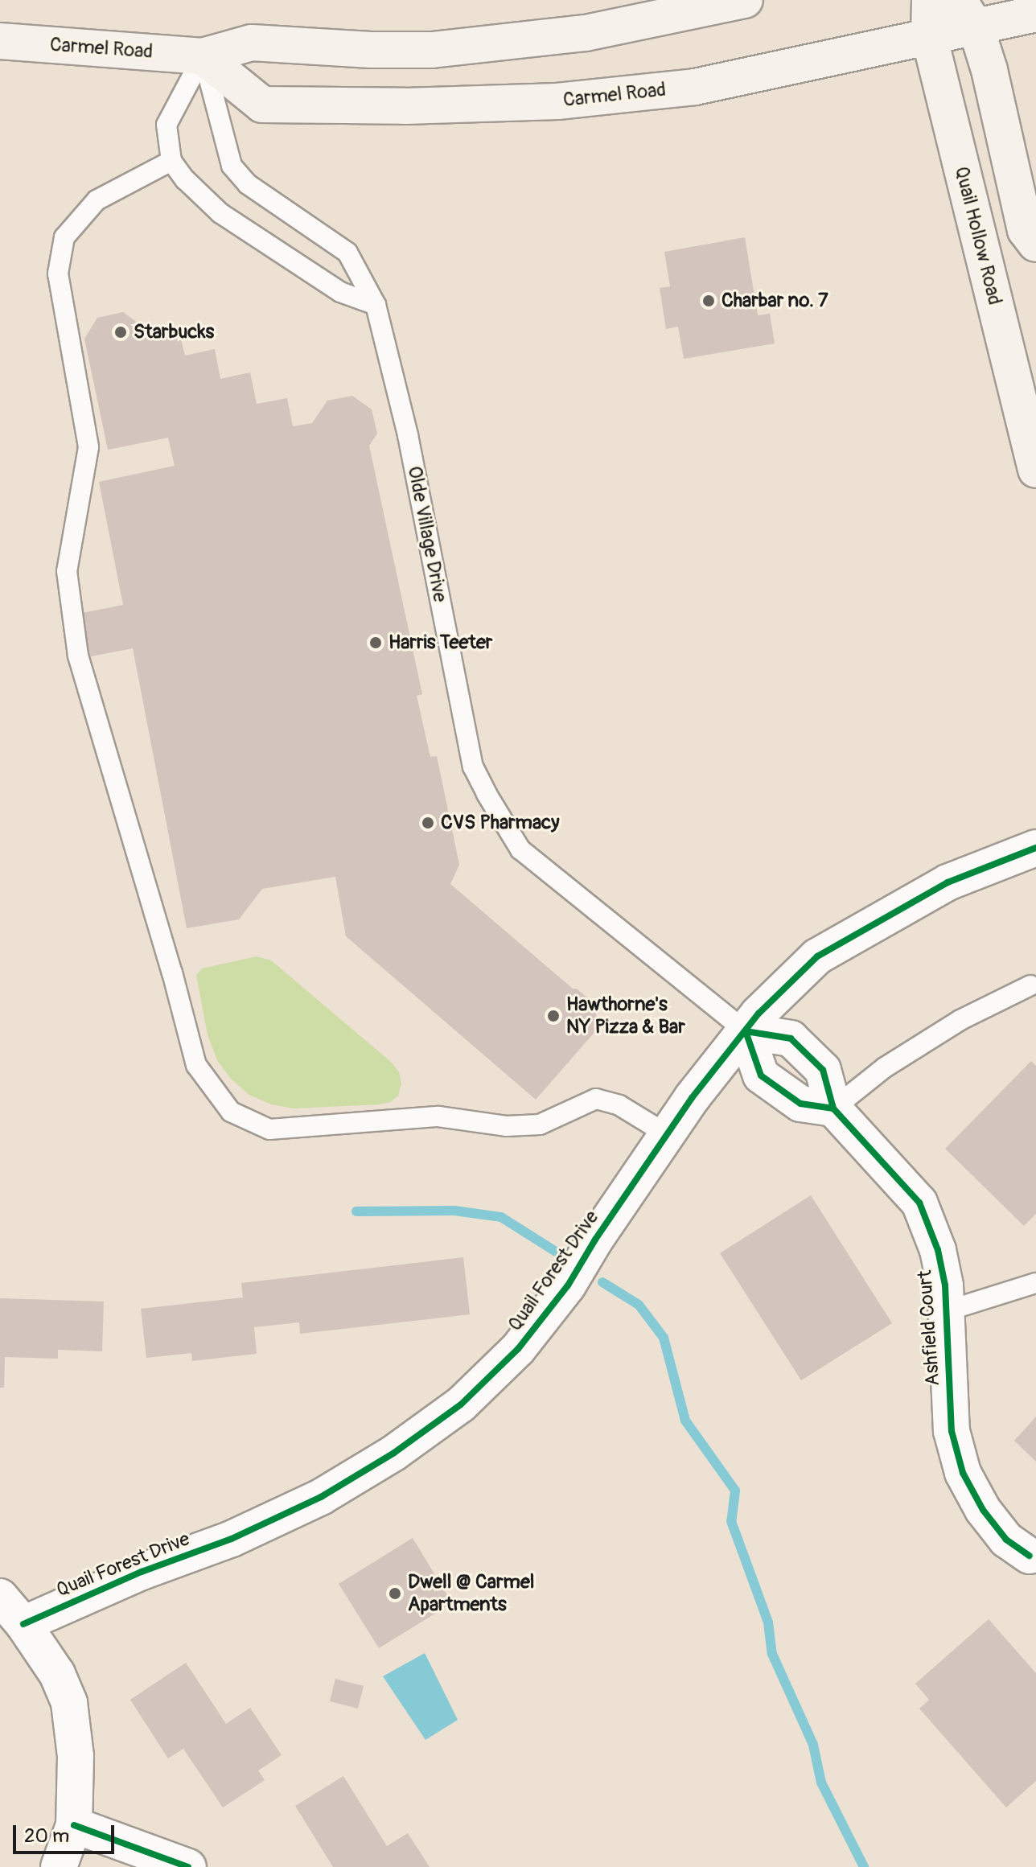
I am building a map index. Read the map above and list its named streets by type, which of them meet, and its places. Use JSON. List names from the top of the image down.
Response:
{
  "streets": {
    "main road": ["Carmel Road", "Quail Hollow Road"],
    "street": ["Quail Forest Drive", "Ashfield Court"],
    "lane": ["Olde Village Drive"]
  },
  "crossings": [
    ["Carmel Road", "Quail Hollow Road"],
    ["Carmel Road", "Olde Village Drive"],
    ["Olde Village Drive", "Quail Forest Drive"],
    ["Olde Village Drive", "Ashfield Court"],
    ["Quail Forest Drive", "Ashfield Court"]
  ],
  "places": [
    "Charbar no. 7",
    "Starbucks",
    "Harris Teeter",
    "CVS Pharmacy",
    "Hawthorne's NY Pizza & Bar",
    "Dwell @ Carmel Apartments"
  ],
  "scale_bar": "20 m"
}
